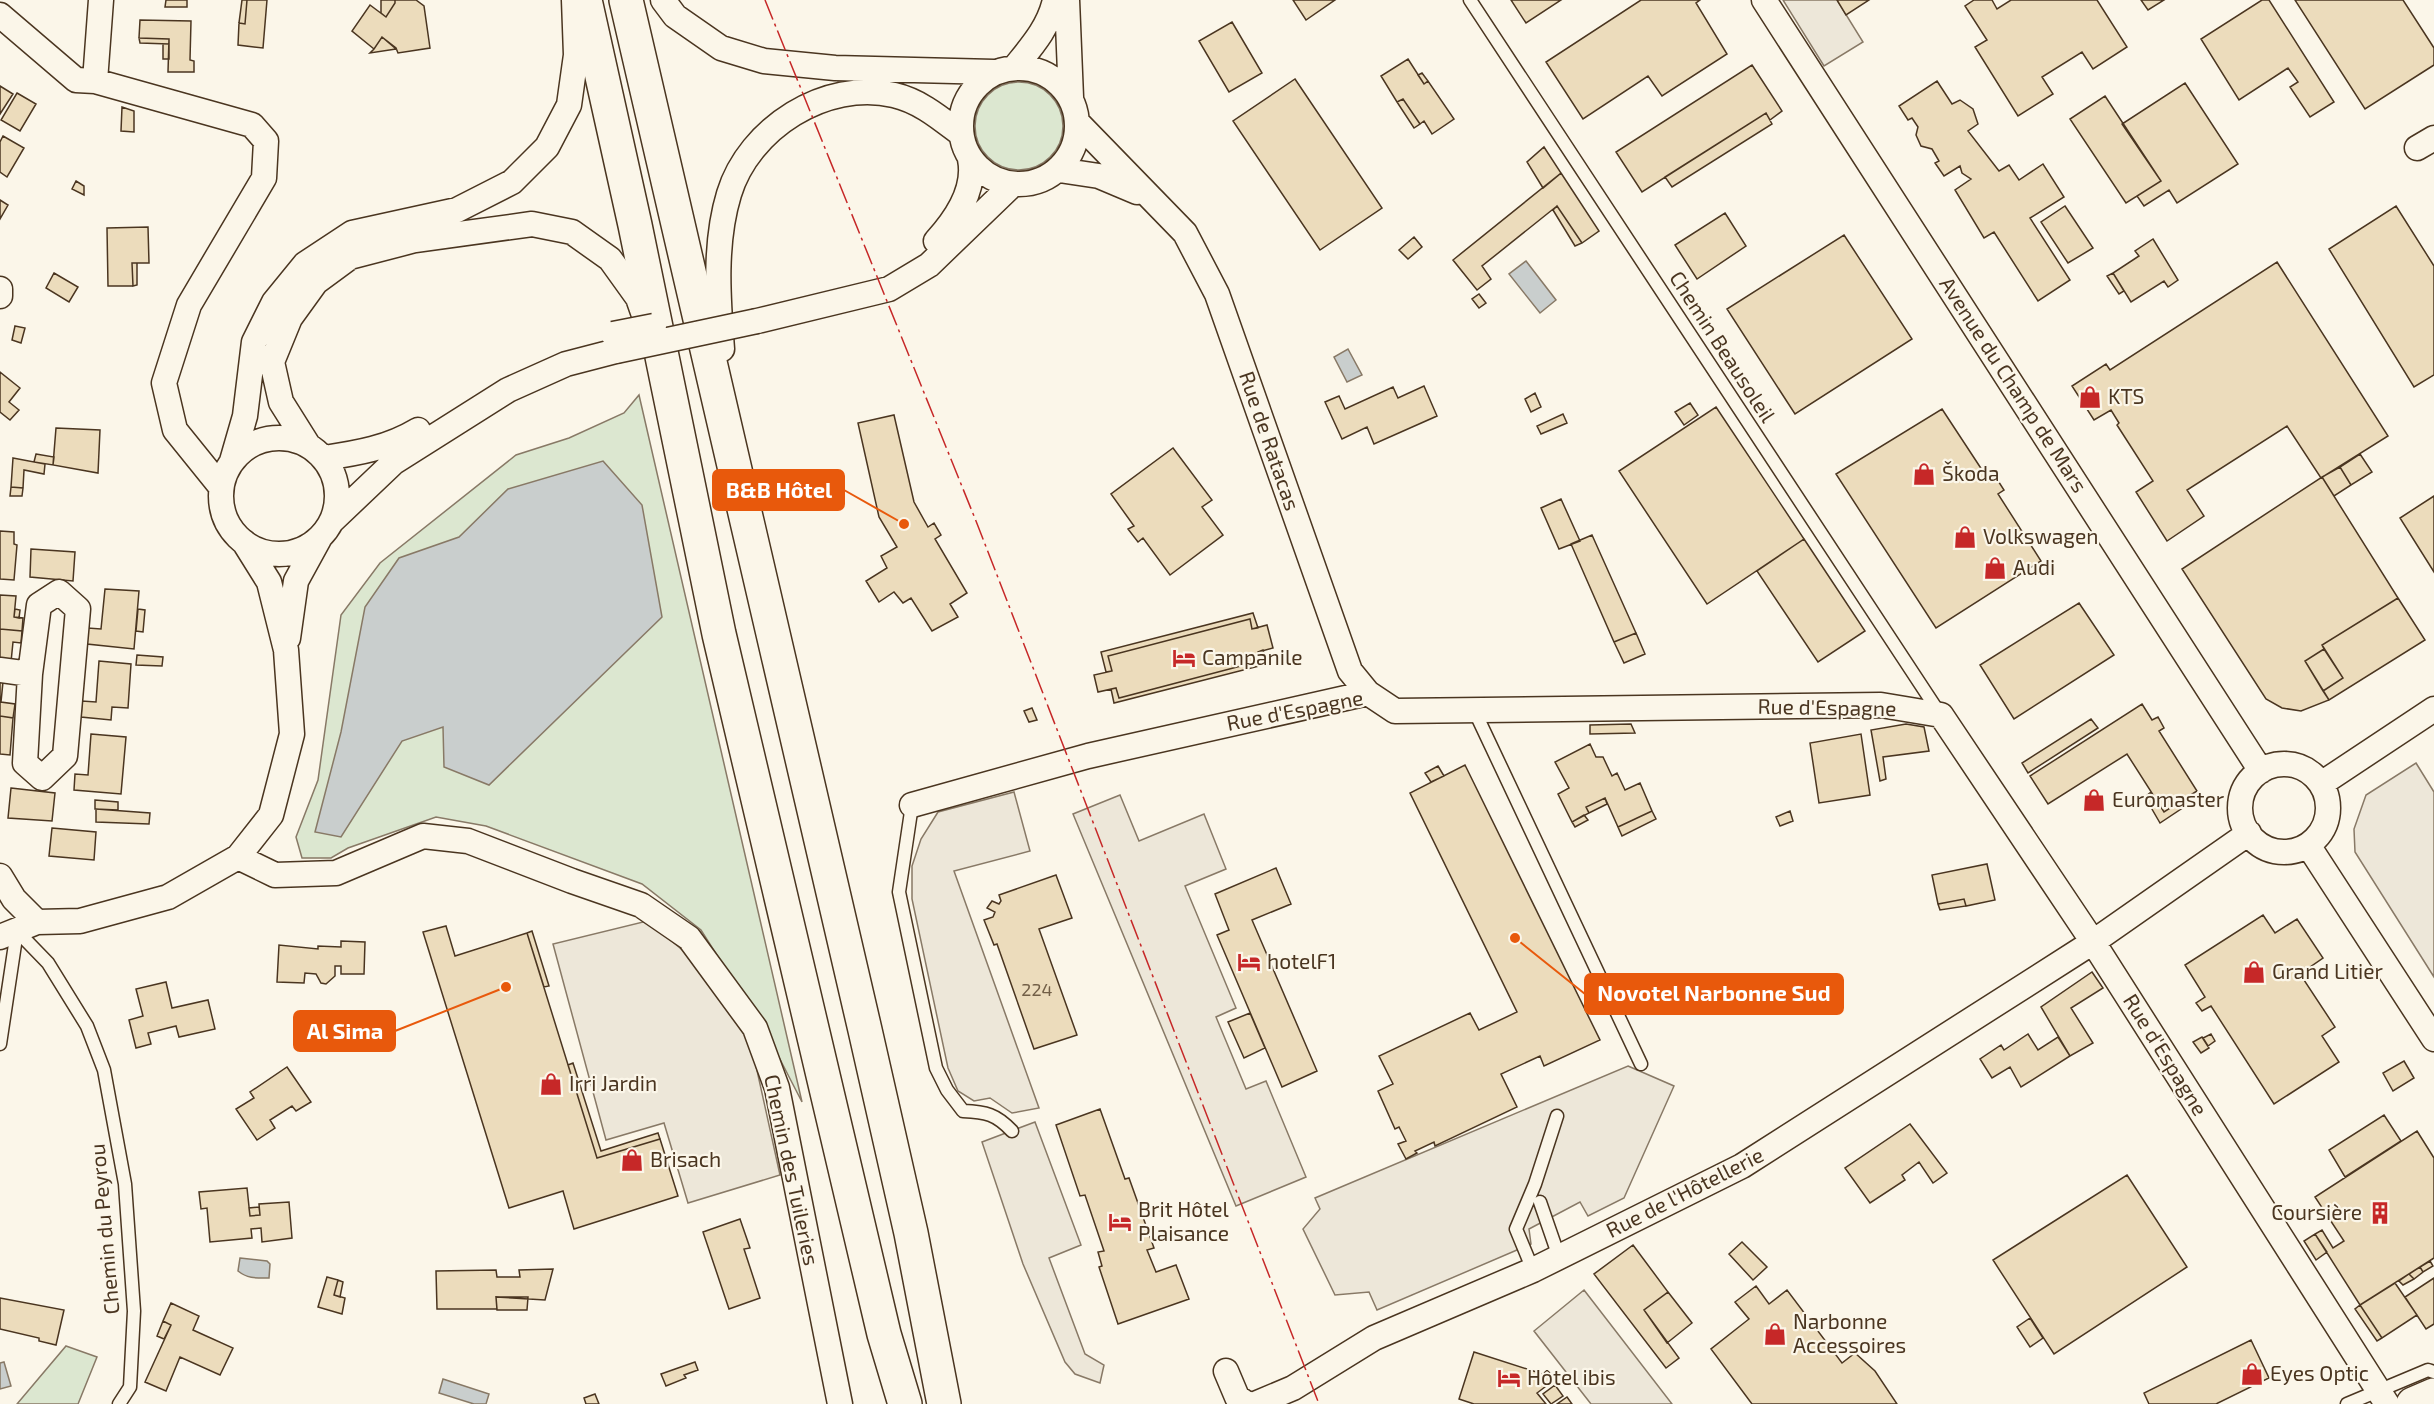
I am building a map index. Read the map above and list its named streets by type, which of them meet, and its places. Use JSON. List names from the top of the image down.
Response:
{
  "streets": {
    "street": [
      "Avenue du Champ de Mars",
      "Rue de Ratacas",
      "Rue d'Espagne",
      "Chemin des Tuileries",
      "Rue de l'Hôtellerie"
    ],
    "lane": ["Chemin Beausoleil", "Chemin du Peyrou"]
  },
  "crossings": [
    ["Chemin Beausoleil", "Rue d'Espagne"],
    ["Avenue du Champ de Mars", "Rue de l'Hôtellerie"],
    ["Rue de Ratacas", "Rue d'Espagne"],
    ["Rue d'Espagne", "Rue de l'Hôtellerie"]
  ],
  "places": {
    "shop": [
      "KTS",
      "Škoda",
      "Volkswagen",
      "Audi",
      "Euromaster",
      "Grand Litier",
      "Irri Jardin",
      "Brisach",
      "Narbonne Accessoires",
      "Eyes Optic"
    ],
    "other": ["B&B Hôtel", "Novotel Narbonne Sud", "Al Sima"],
    "hotel": [
      "Campanile",
      "hotelF1",
      "Brit Hôtel Plaisance",
      "Hôtel ibis"
    ],
    "building": ["Coursière"]
  },
  "house_numbers": ["224"]
}
